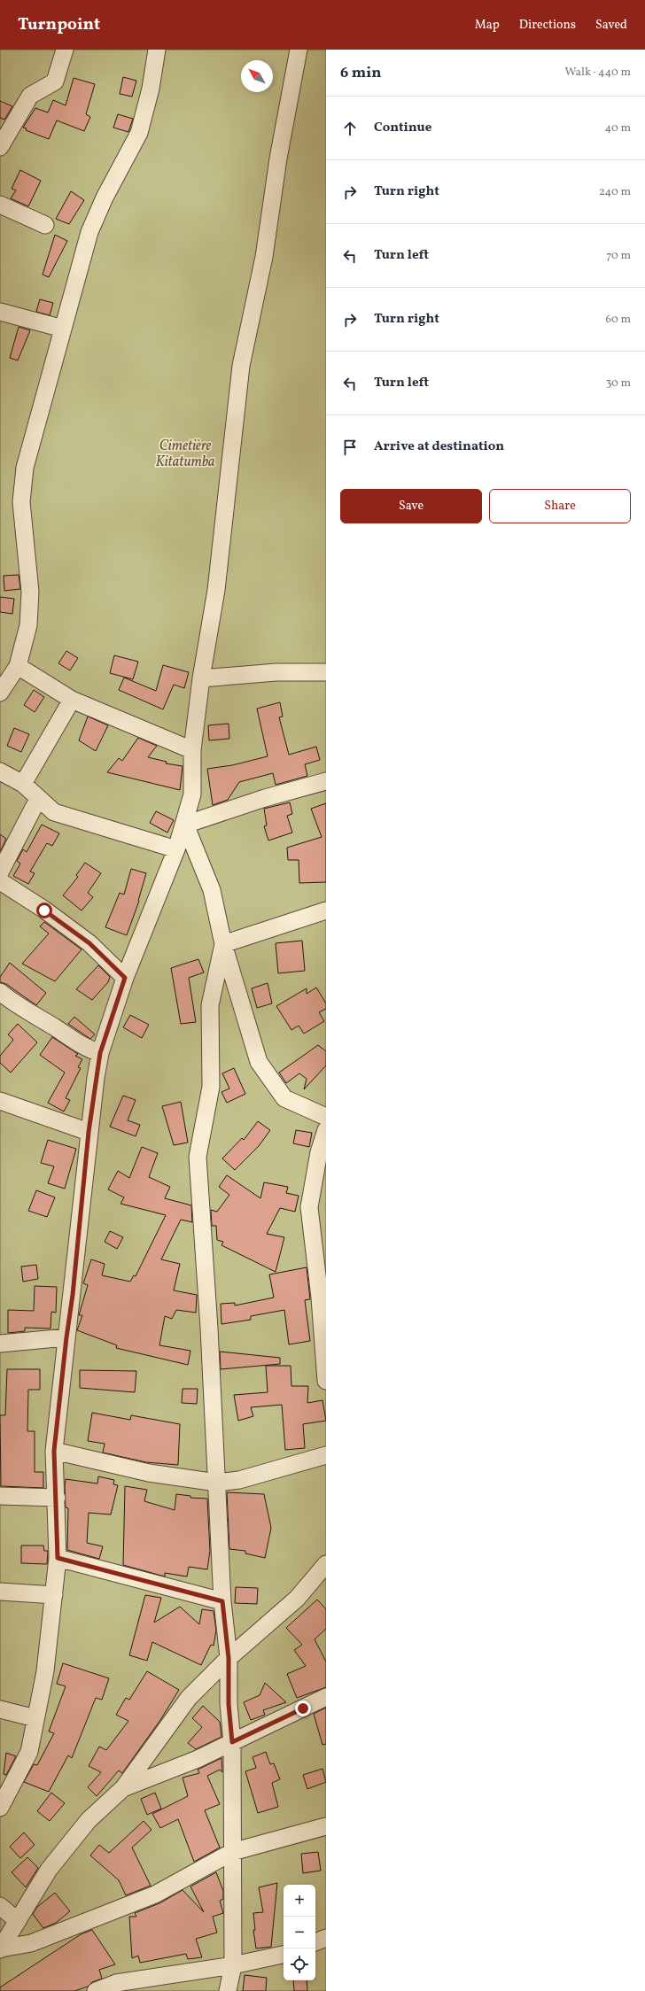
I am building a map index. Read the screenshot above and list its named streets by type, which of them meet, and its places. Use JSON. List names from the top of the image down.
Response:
{
  "parks": ["Cimetière Kitatumba"],
  "north": "top left",
  "page": {
    "header": "Turnpoint",
    "nav": ["Map", "Directions", "Saved"],
    "heading": ["6 min", "Walk · 440 m"],
    "list": [
      ["Continue", "40 m"],
      ["Turn right", "240 m"],
      ["Turn left", "70 m"],
      ["Turn right", "60 m"],
      ["Turn left", "30 m"],
      "Arrive at destination"
    ],
    "buttons": ["Save", "Share"],
    "map_buttons": ["+", "−"]
  }
}
